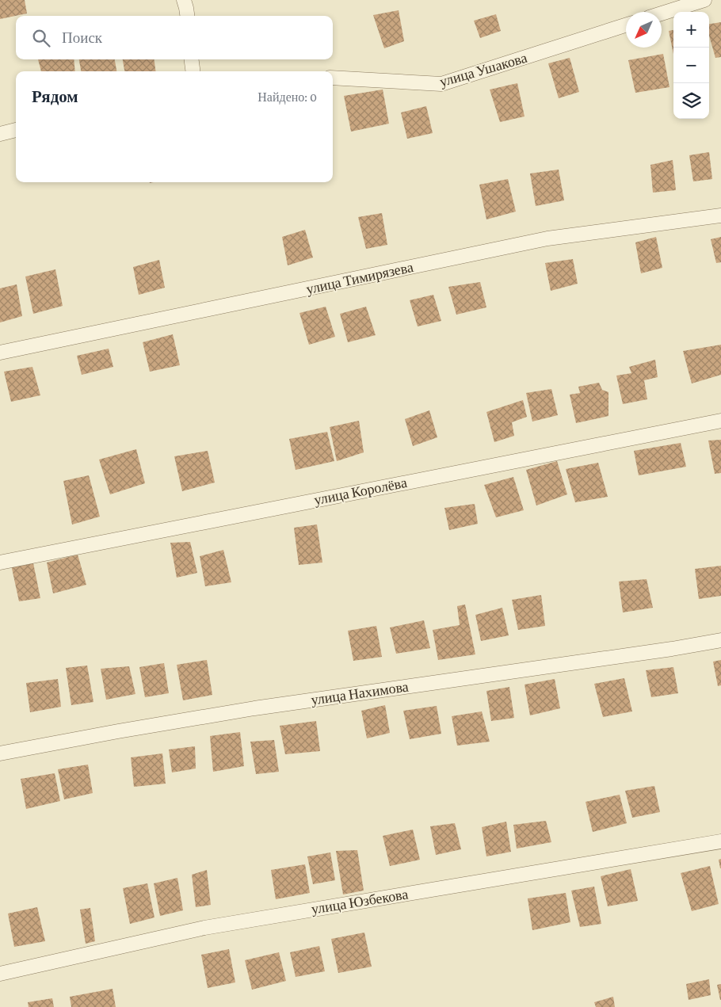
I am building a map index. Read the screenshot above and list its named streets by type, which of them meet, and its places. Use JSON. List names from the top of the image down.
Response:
{
  "streets": {
    "street": [
      "улица Ушакова",
      "улица Тимирязева",
      "улица Королёва",
      "улица Нахимова",
      "улица Юзбекова"
    ]
  },
  "north": "bottom left",
  "page": {
    "map_buttons": ["+", "−"],
    "search": "Поиск",
    "heading": ["Рядом", "Найдено: 0"]
  }
}
